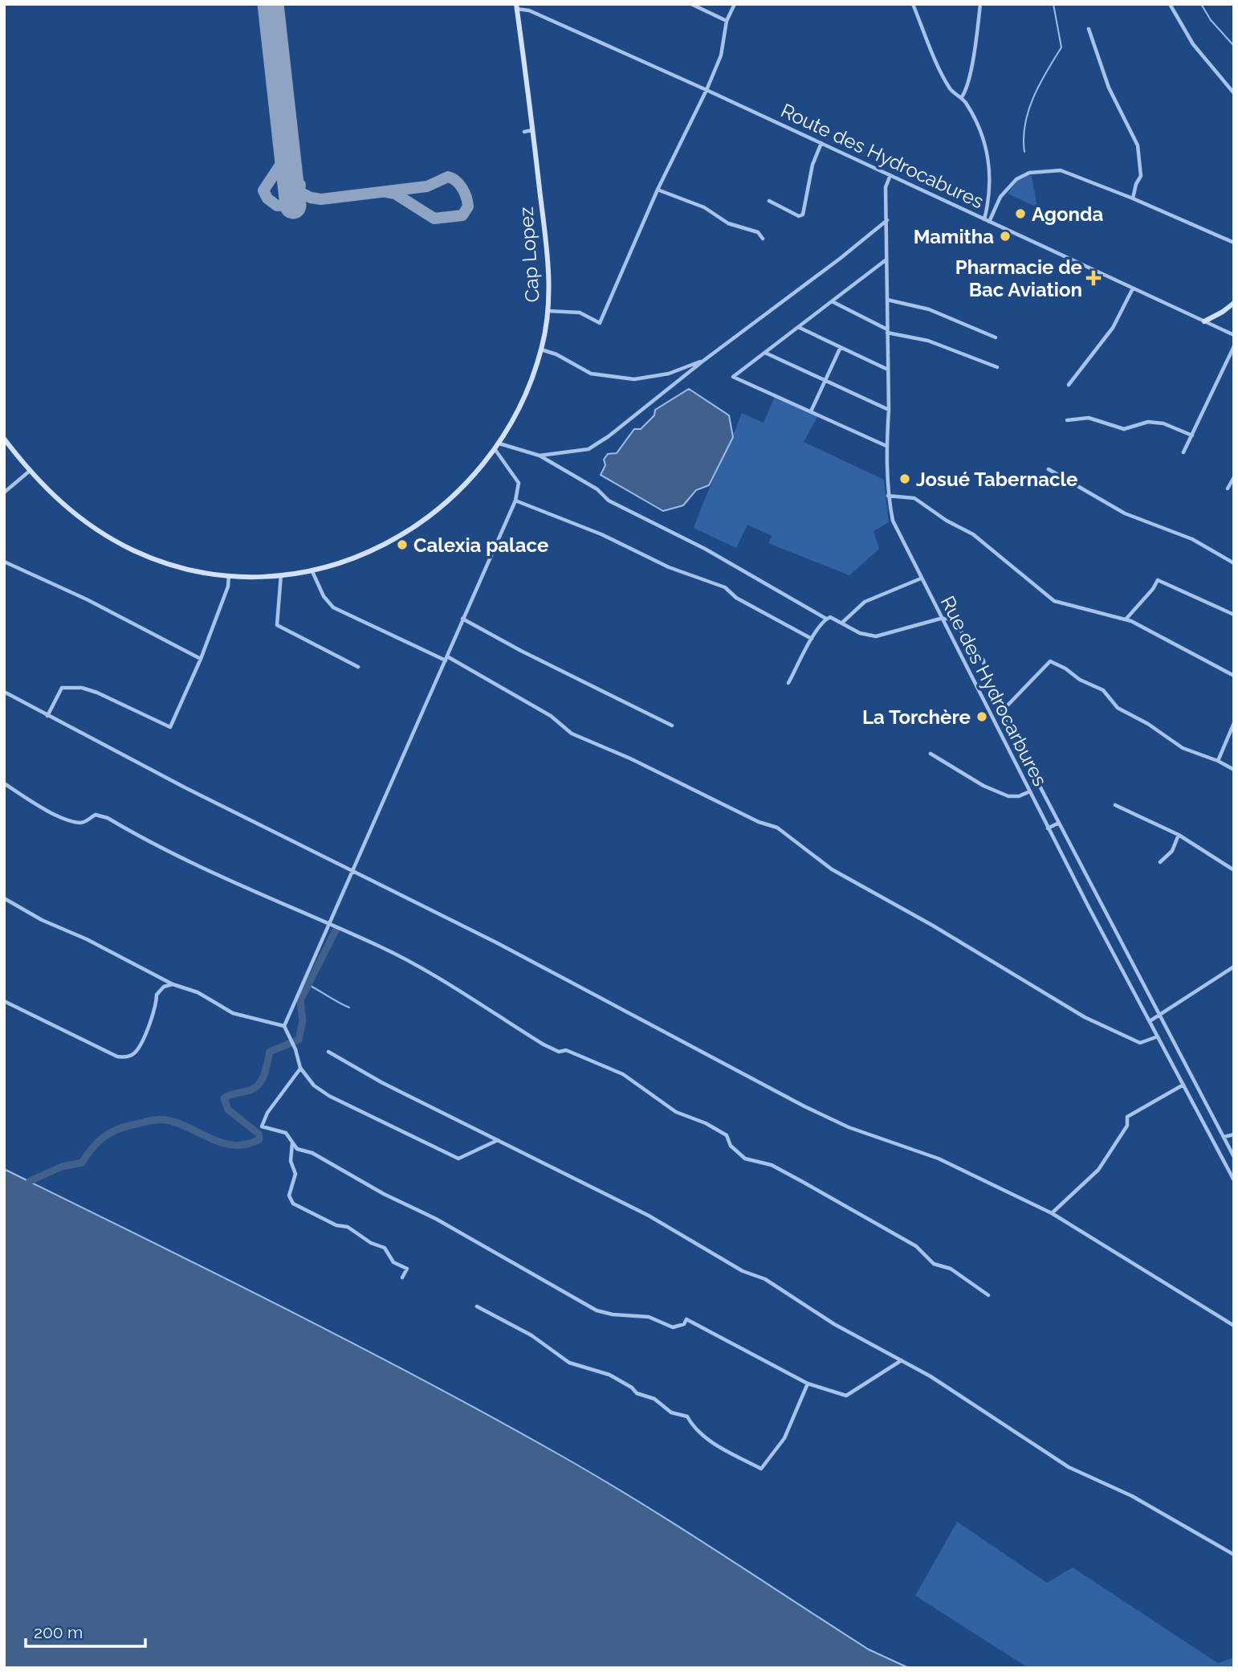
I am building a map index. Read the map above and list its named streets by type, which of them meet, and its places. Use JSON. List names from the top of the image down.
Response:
{
  "streets": {
    "street": ["Route des Hydrocabures", "Cap Lopez", "Rue des Hydrocarbures"]
  },
  "crossings": [
    ["Route des Hydrocabures", "Cap Lopez"],
    ["Route des Hydrocabures", "Rue des Hydrocarbures"]
  ],
  "places": {
    "other": [
      "Agonda",
      "Mamitha",
      "Josué Tabernacle",
      "Calexia palace",
      "La Torchère"
    ],
    "health": ["Pharmacie de Bac Aviation"]
  },
  "scale_bar": "200 m"
}
